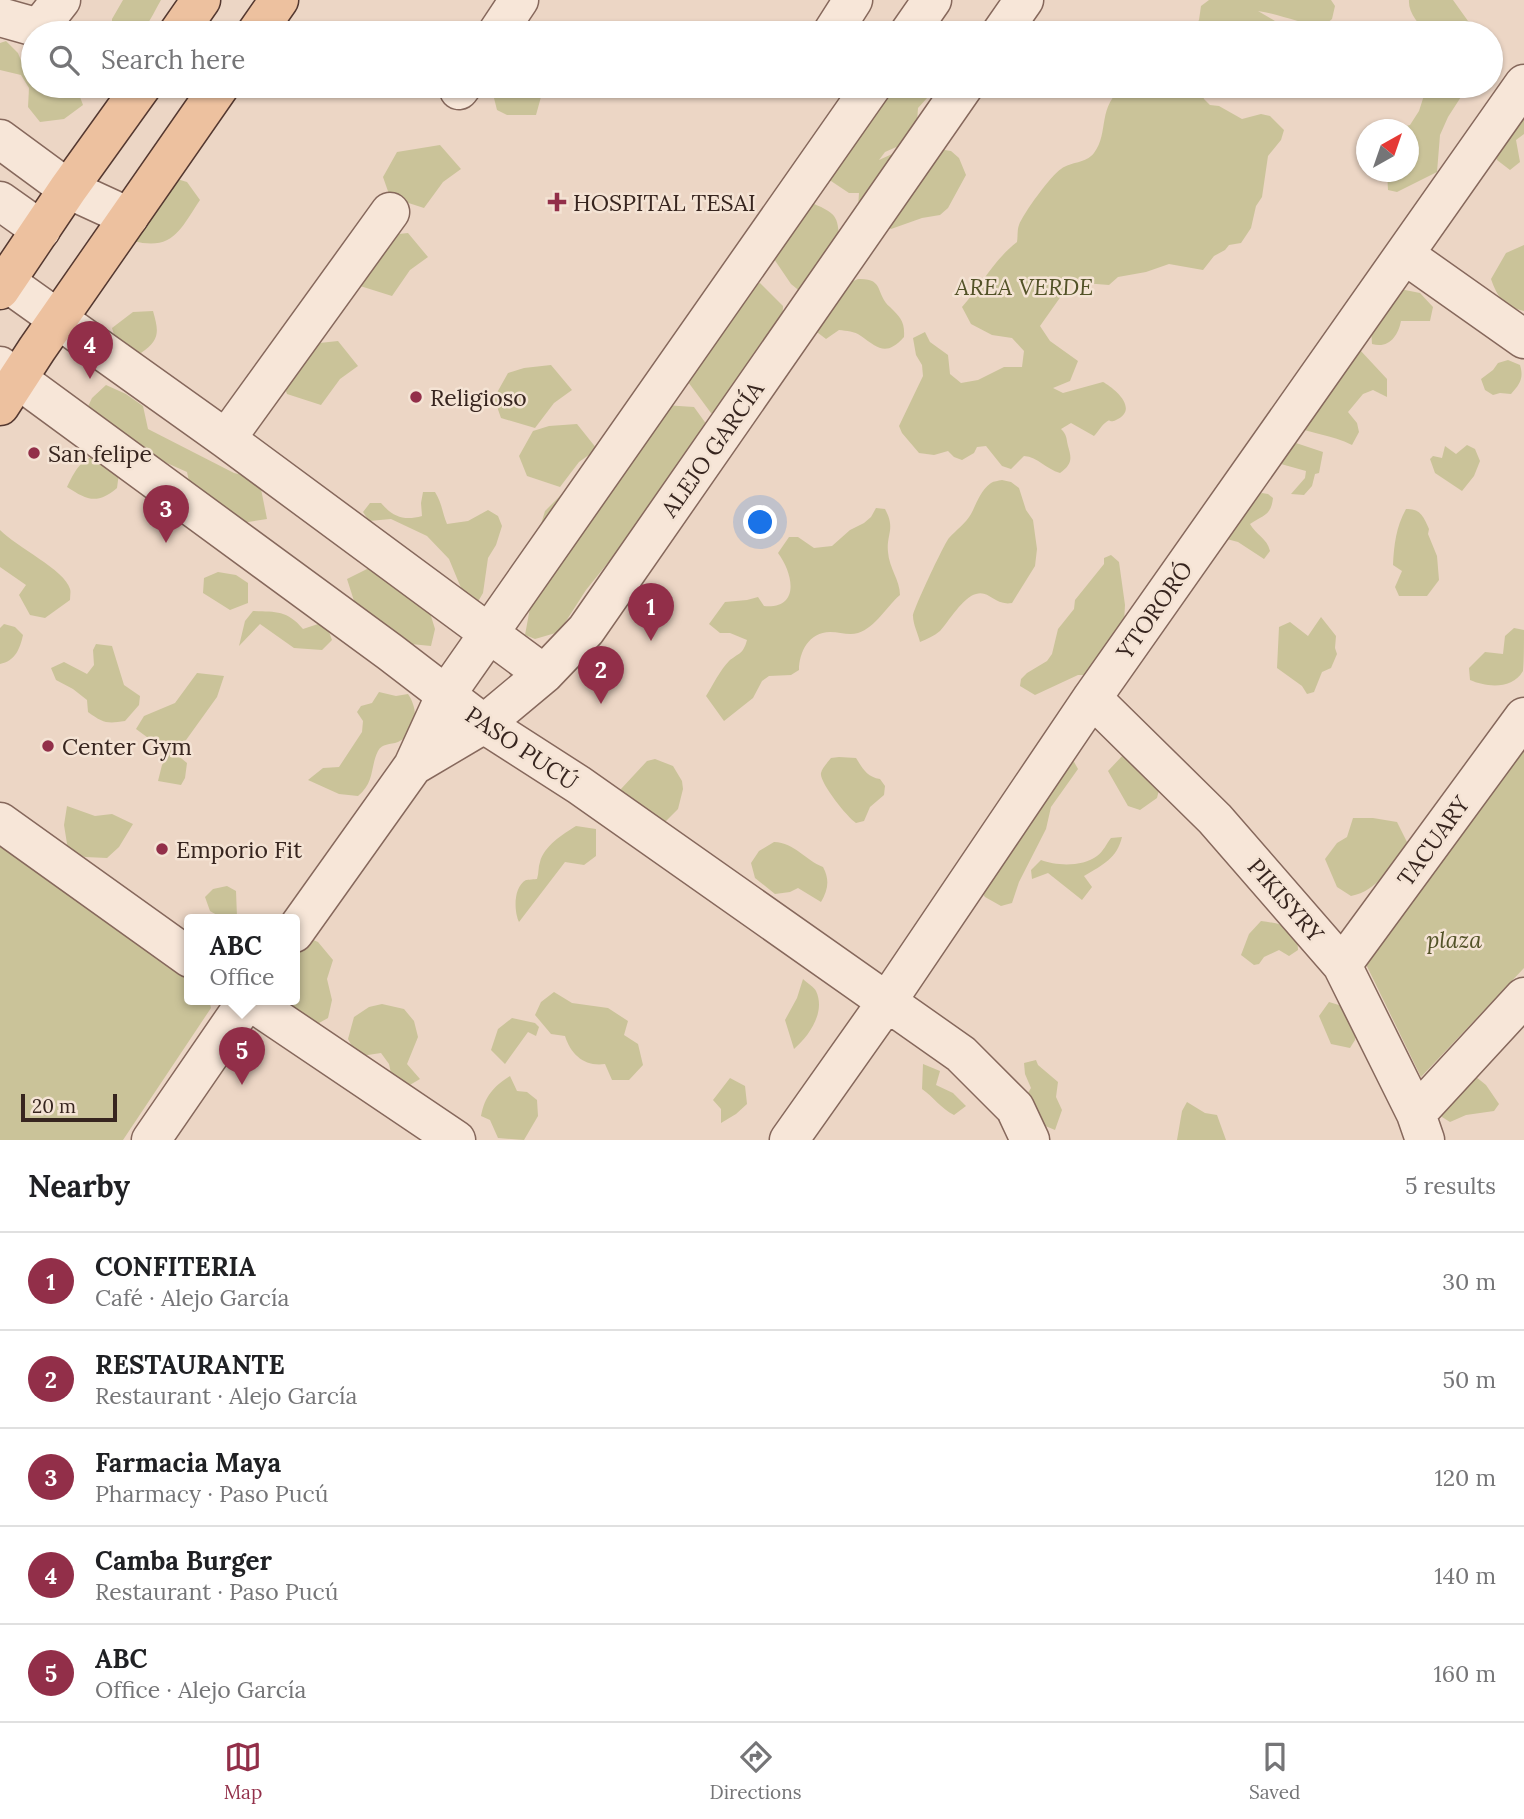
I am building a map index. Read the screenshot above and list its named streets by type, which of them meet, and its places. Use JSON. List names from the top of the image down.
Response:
{
  "streets": {
    "street": [
      "ALEJO GARCÍA",
      "YTORORÓ",
      "PASO PUCÚ",
      "TACUARY",
      "PIKISYRY"
    ]
  },
  "crossings": [
    ["ALEJO GARCÍA", "PASO PUCÚ"],
    ["YTORORÓ", "PASO PUCÚ"],
    ["YTORORÓ", "PIKISYRY"],
    ["TACUARY", "PIKISYRY"]
  ],
  "parks": ["AREA VERDE", "plaza"],
  "places": {
    "health": ["HOSPITAL TESAI"],
    "other": [
      "Religioso",
      "San felipe",
      "Center Gym",
      "Emporio Fit"
    ]
  },
  "scale_bar": "20 m",
  "north": "top right",
  "page": {
    "search": "Search here",
    "pins": [
      "4",
      "3",
      "1",
      "2",
      "5"
    ],
    "popup": ["ABC", "Office"],
    "scale": "20 m",
    "heading": ["Nearby", "5 results"],
    "list": [
      {
        "mark": "1",
        "name": "CONFITERIA",
        "note": "Café · Alejo García",
        "value": "30 m"
      },
      {
        "mark": "2",
        "name": "RESTAURANTE",
        "note": "Restaurant · Alejo García",
        "value": "50 m"
      },
      {
        "mark": "3",
        "name": "Farmacia Maya",
        "note": "Pharmacy · Paso Pucú",
        "value": "120 m"
      },
      {
        "mark": "4",
        "name": "Camba Burger",
        "note": "Restaurant · Paso Pucú",
        "value": "140 m"
      },
      {
        "mark": "5",
        "name": "ABC",
        "note": "Office · Alejo García",
        "value": "160 m"
      }
    ],
    "nav": ["Map", "Directions", "Saved"]
  }
}
